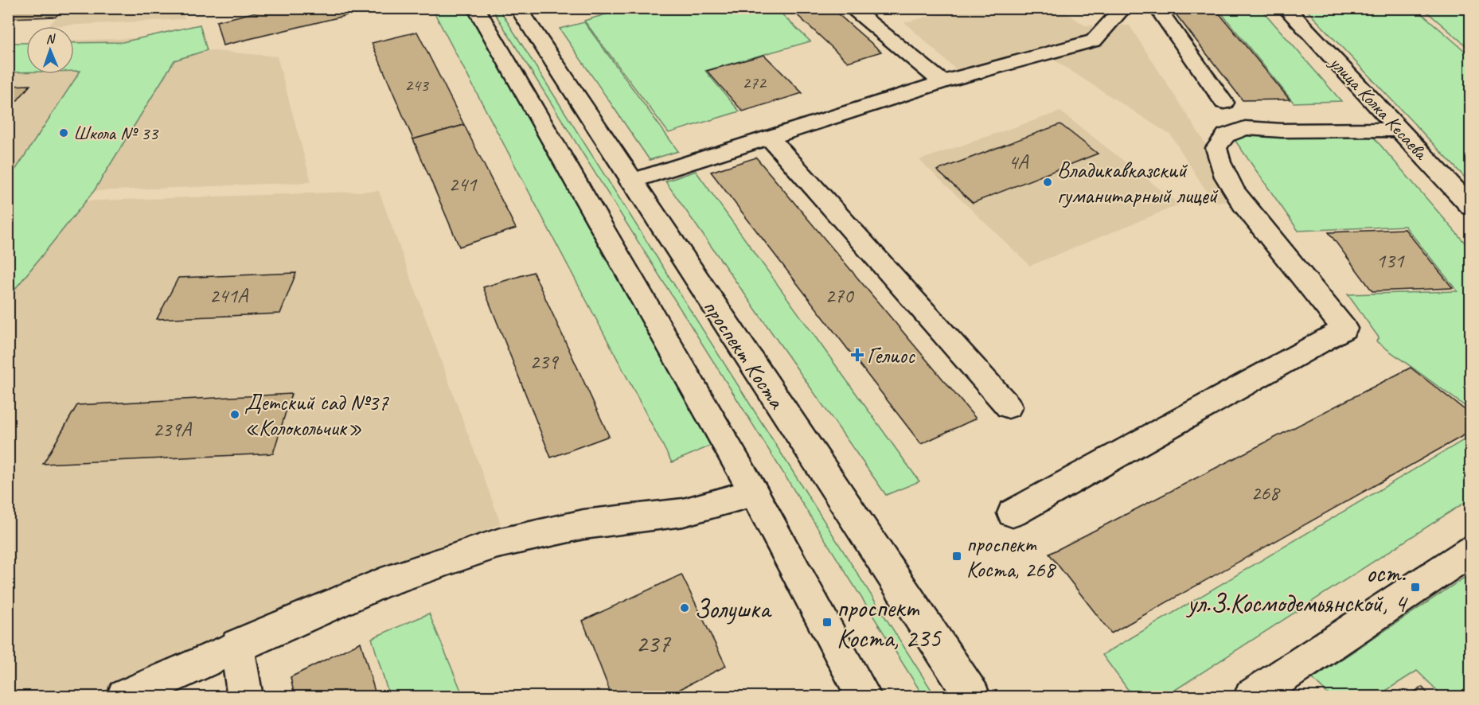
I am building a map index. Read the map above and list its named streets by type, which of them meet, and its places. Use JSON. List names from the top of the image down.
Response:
{
  "streets": {
    "main road": ["улица Колка Кесаева", "проспект Коста"]
  },
  "places": {
    "other": [
      "Школа № 33",
      "Владикавказский гуманитарный лицей",
      "Детский сад №37 «Колокольчик»",
      "Золушка"
    ],
    "health": ["Гелиос"],
    "transit": ["проспект Коста, 268", "ост. ул.З.Космодемьянской, 4", "проспект Коста, 235"]
  },
  "house_numbers": [
    "272",
    "243",
    "4А",
    "241",
    "131",
    "241А",
    "270",
    "239",
    "239А",
    "268",
    "237"
  ],
  "north": "top"
}
